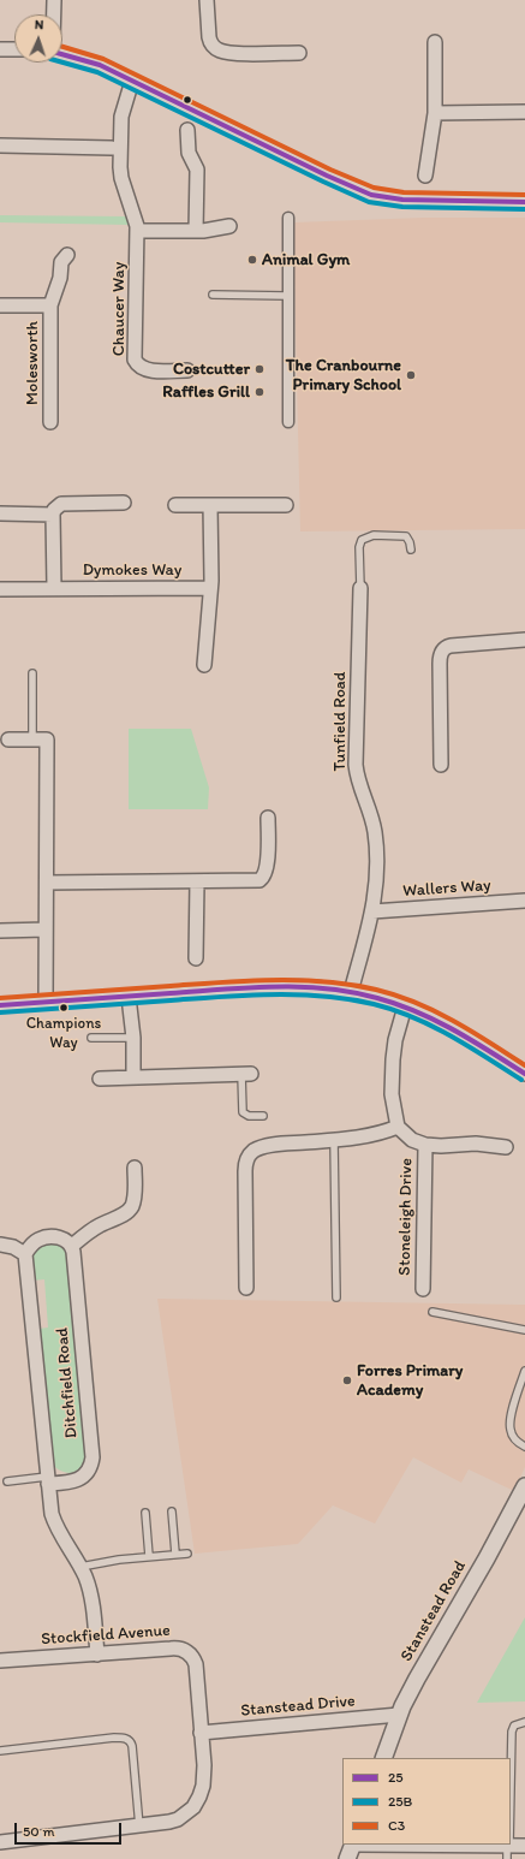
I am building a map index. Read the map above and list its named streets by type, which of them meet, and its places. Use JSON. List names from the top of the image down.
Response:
{
  "streets": {
    "street": [
      "Chaucer Way",
      "Molesworth",
      "Dymokes Way",
      "Tunfield Road",
      "Wallers Way",
      "Stoneleigh Drive",
      "Ditchfield Road",
      "Stanstead Road",
      "Stockfield Avenue",
      "Stanstead Drive"
    ]
  },
  "crossings": [
    ["Tunfield Road", "Wallers Way"],
    ["Ditchfield Road", "Stockfield Avenue"],
    ["Stanstead Road", "Stanstead Drive"],
    ["Stockfield Avenue", "Stanstead Drive"]
  ],
  "places": [
    "Animal Gym",
    "Costcutter",
    "The Cranbourne Primary School",
    "Raffles Grill",
    "Champions Way",
    "Forres Primary Academy"
  ],
  "lines": ["transit line C3", "transit line 25", "transit line 25B"],
  "legend": ["25", "25B", "C3"],
  "scale_bar": "50 m",
  "north": "top"
}
